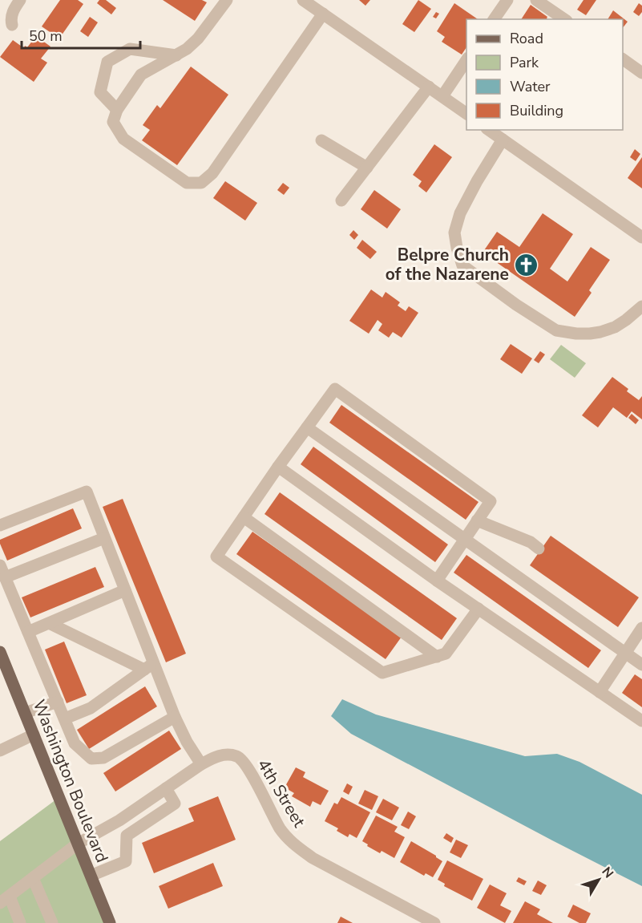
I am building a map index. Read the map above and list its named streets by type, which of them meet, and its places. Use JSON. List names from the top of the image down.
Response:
{
  "streets": {
    "main road": ["Washington Boulevard"],
    "street": ["4th Street"]
  },
  "crossings": [
    ["Washington Boulevard", "4th Street"]
  ],
  "places": {
    "church": ["Belpre Church of the Nazarene"]
  },
  "legend": [
    "Road",
    "Park",
    "Water",
    "Building"
  ],
  "scale_bar": "50 m",
  "north": "top right"
}
